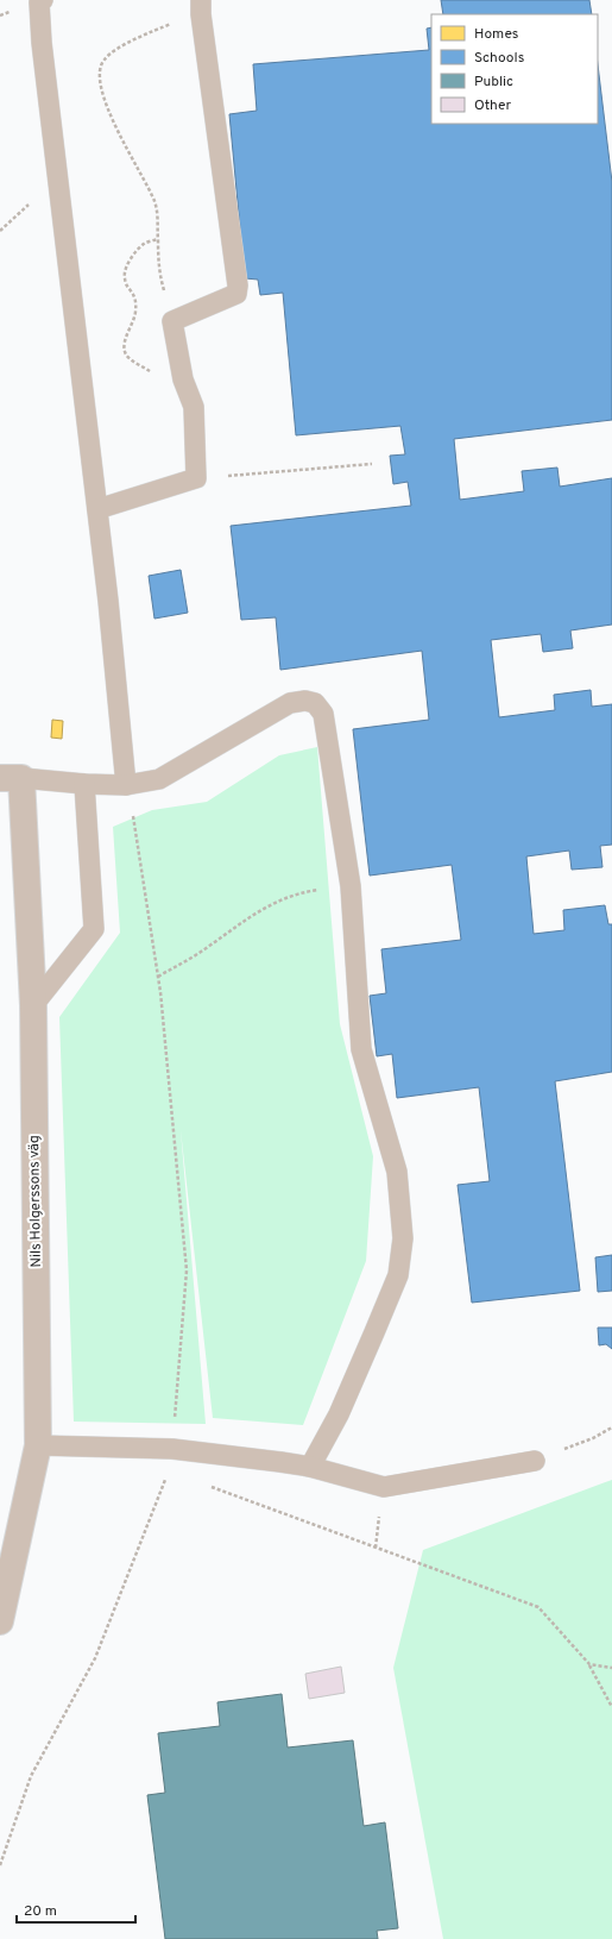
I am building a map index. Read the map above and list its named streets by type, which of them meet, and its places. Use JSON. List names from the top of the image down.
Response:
{
  "streets": {
    "street": ["Nils Holgerssons väg"]
  },
  "legend": [
    "Homes",
    "Schools",
    "Public",
    "Other"
  ],
  "scale_bar": "20 m"
}
